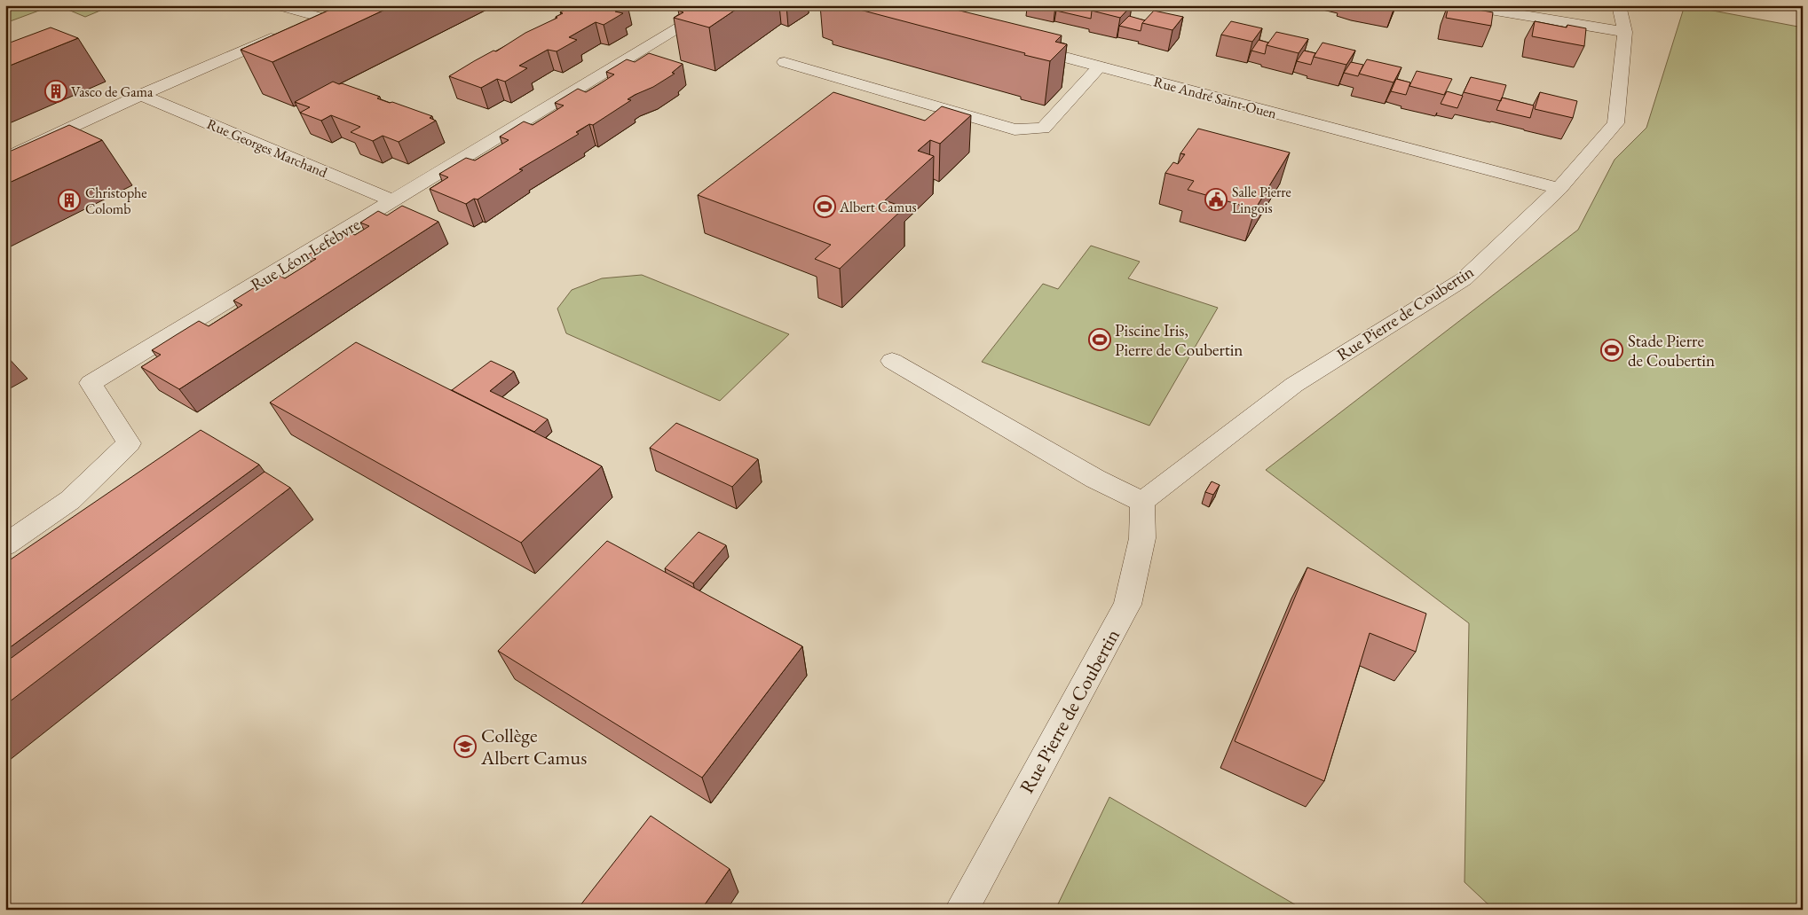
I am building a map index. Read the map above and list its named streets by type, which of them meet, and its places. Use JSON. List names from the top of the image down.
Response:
{
  "streets": {
    "street": [
      "Rue André Saint-Ouen",
      "Rue Georges Marchand",
      "Rue Léon Lefebvre",
      "Rue Pierre de Coubertin"
    ]
  },
  "crossings": [
    ["Rue André Saint-Ouen", "Rue Pierre de Coubertin"],
    ["Rue Georges Marchand", "Rue Léon Lefebvre"]
  ],
  "places": {
    "building": ["Vasco de Gama", "Christophe Colomb"],
    "public building": ["Salle Pierre Lingois"],
    "sports": ["Albert Camus", "Piscine Iris, Pierre de Coubertin", "Stade Pierre de Coubertin"],
    "school or university": ["Collège Albert Camus"]
  }
}
